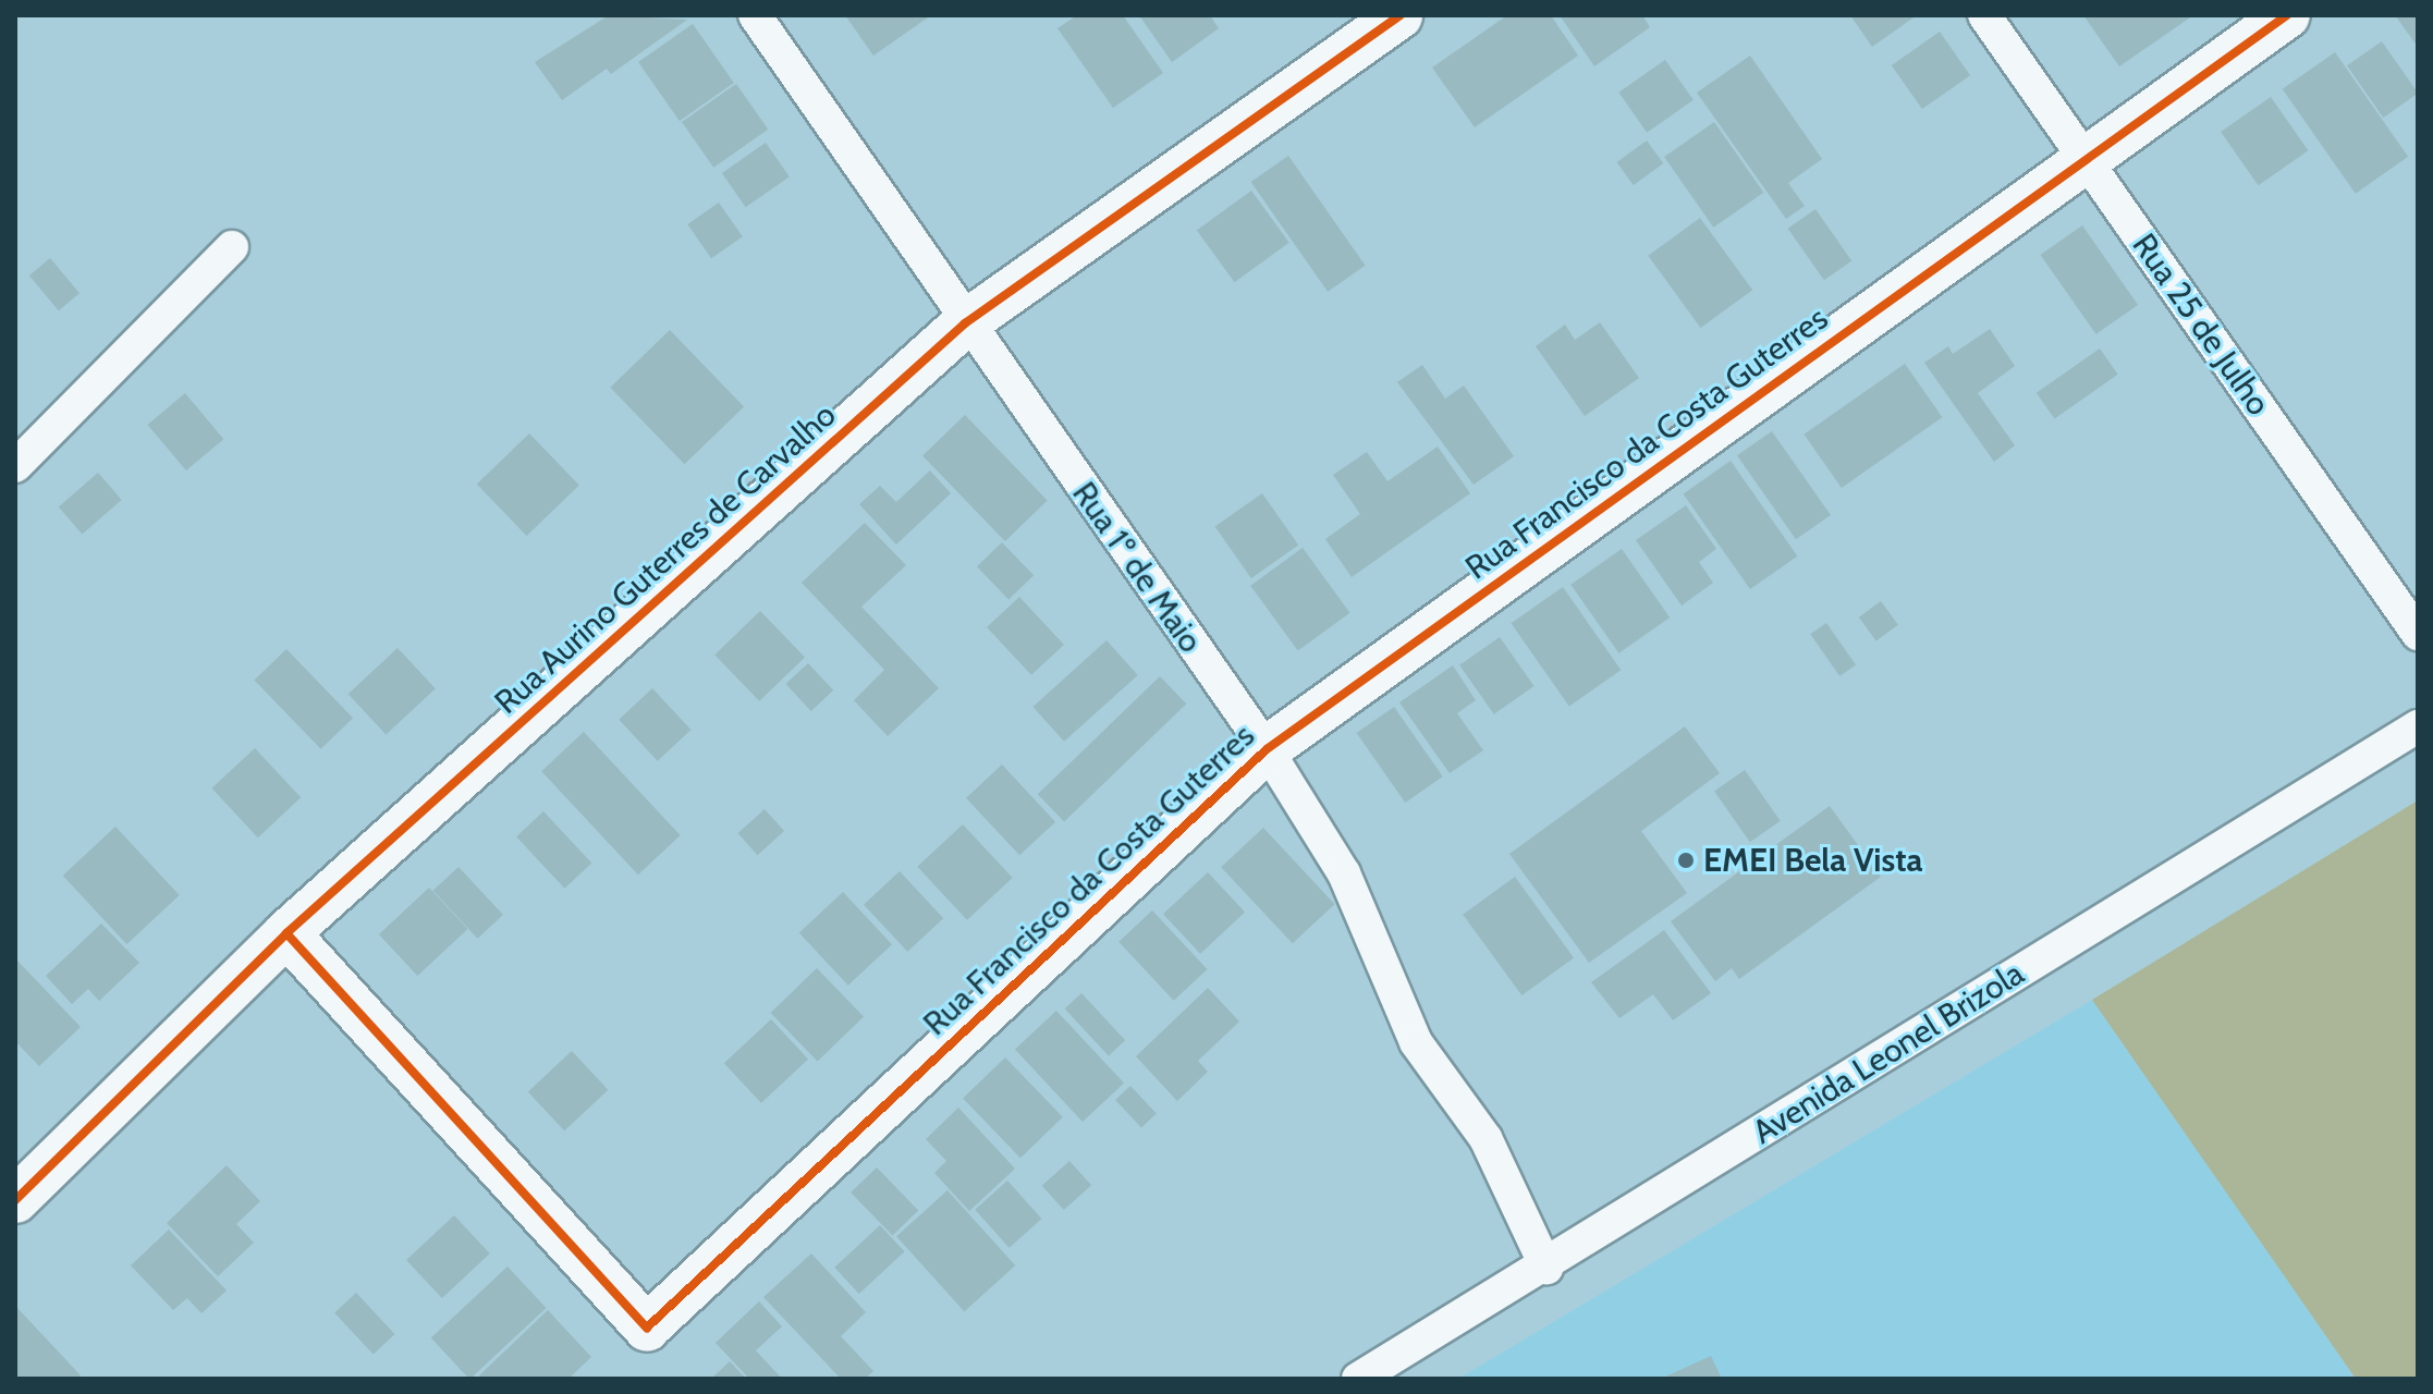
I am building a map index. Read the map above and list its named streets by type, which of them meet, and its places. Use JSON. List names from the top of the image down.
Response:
{
  "streets": {
    "street": [
      "Rua 25 de Julho",
      "Rua Francisco da Costa Guterres",
      "Rua Aurino Guterres de Carvalho",
      "Rua 1º de Maio",
      "Avenida Leonel Brizola"
    ]
  },
  "crossings": [
    ["Rua 25 de Julho", "Rua Francisco da Costa Guterres"],
    ["Rua Francisco da Costa Guterres", "Rua Aurino Guterres de Carvalho"],
    ["Rua Francisco da Costa Guterres", "Rua 1º de Maio"],
    ["Rua Aurino Guterres de Carvalho", "Rua 1º de Maio"],
    ["Rua 1º de Maio", "Avenida Leonel Brizola"]
  ],
  "places": ["EMEI Bela Vista"]
}
